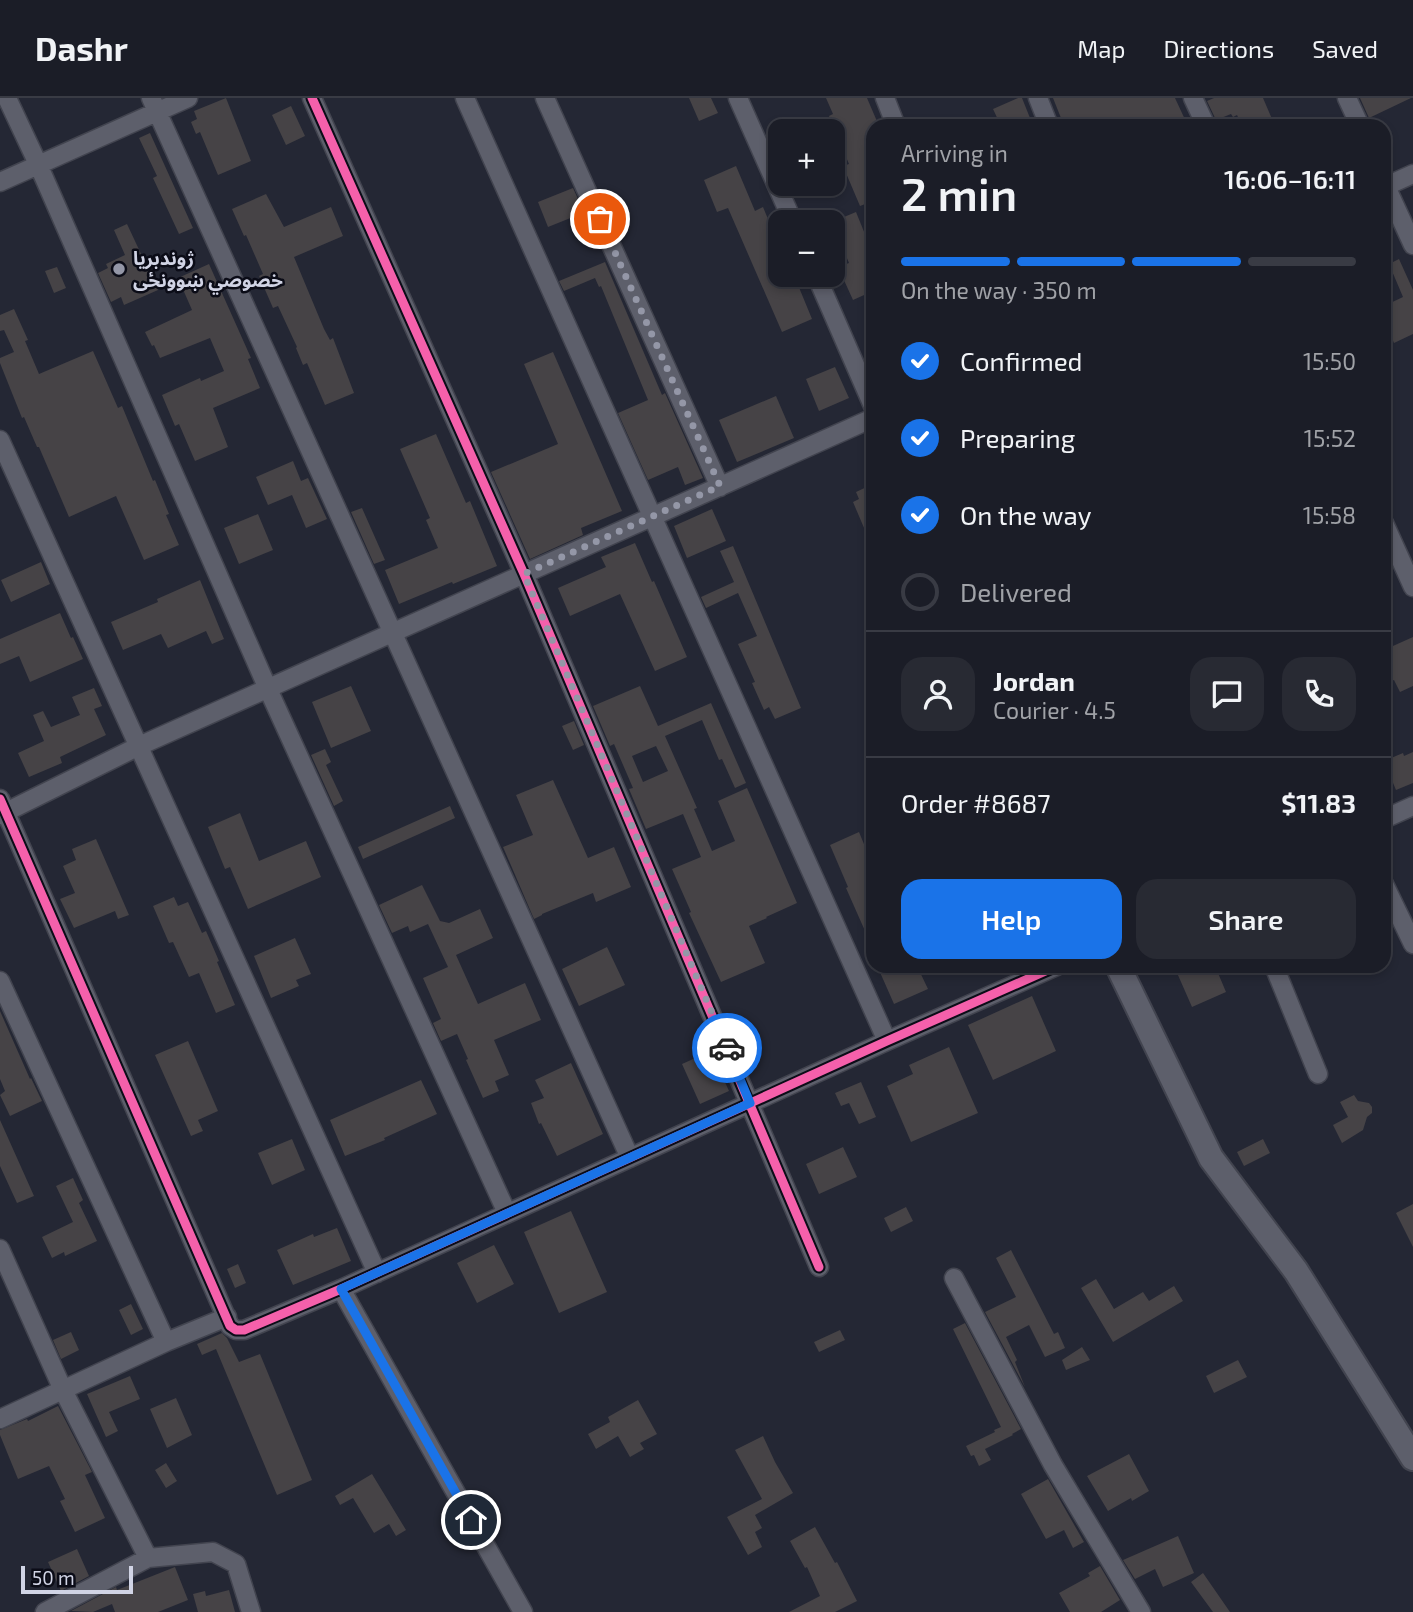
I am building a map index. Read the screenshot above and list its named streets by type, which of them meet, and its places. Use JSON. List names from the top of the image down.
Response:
{
  "places": ["ژوندبریا خصوصي ښوونځی"],
  "scale_bar": "50 m",
  "page": {
    "header": "Dashr",
    "nav": ["Map", "Directions", "Saved"],
    "map_buttons": ["+", "−"],
    "heading": ["2 min", "Arriving in", "16:06–16:11"],
    "panel": [
      "Jordan",
      "Courier · 4.5",
      "Order #8687",
      "$11.83"
    ],
    "bar": "On the way · 350 m",
    "list": [
      ["Confirmed", "15:50"],
      ["Preparing", "15:52"],
      ["On the way", "15:58"],
      "Delivered"
    ],
    "buttons": ["Help", "Share"],
    "scale": "50 m"
  }
}
